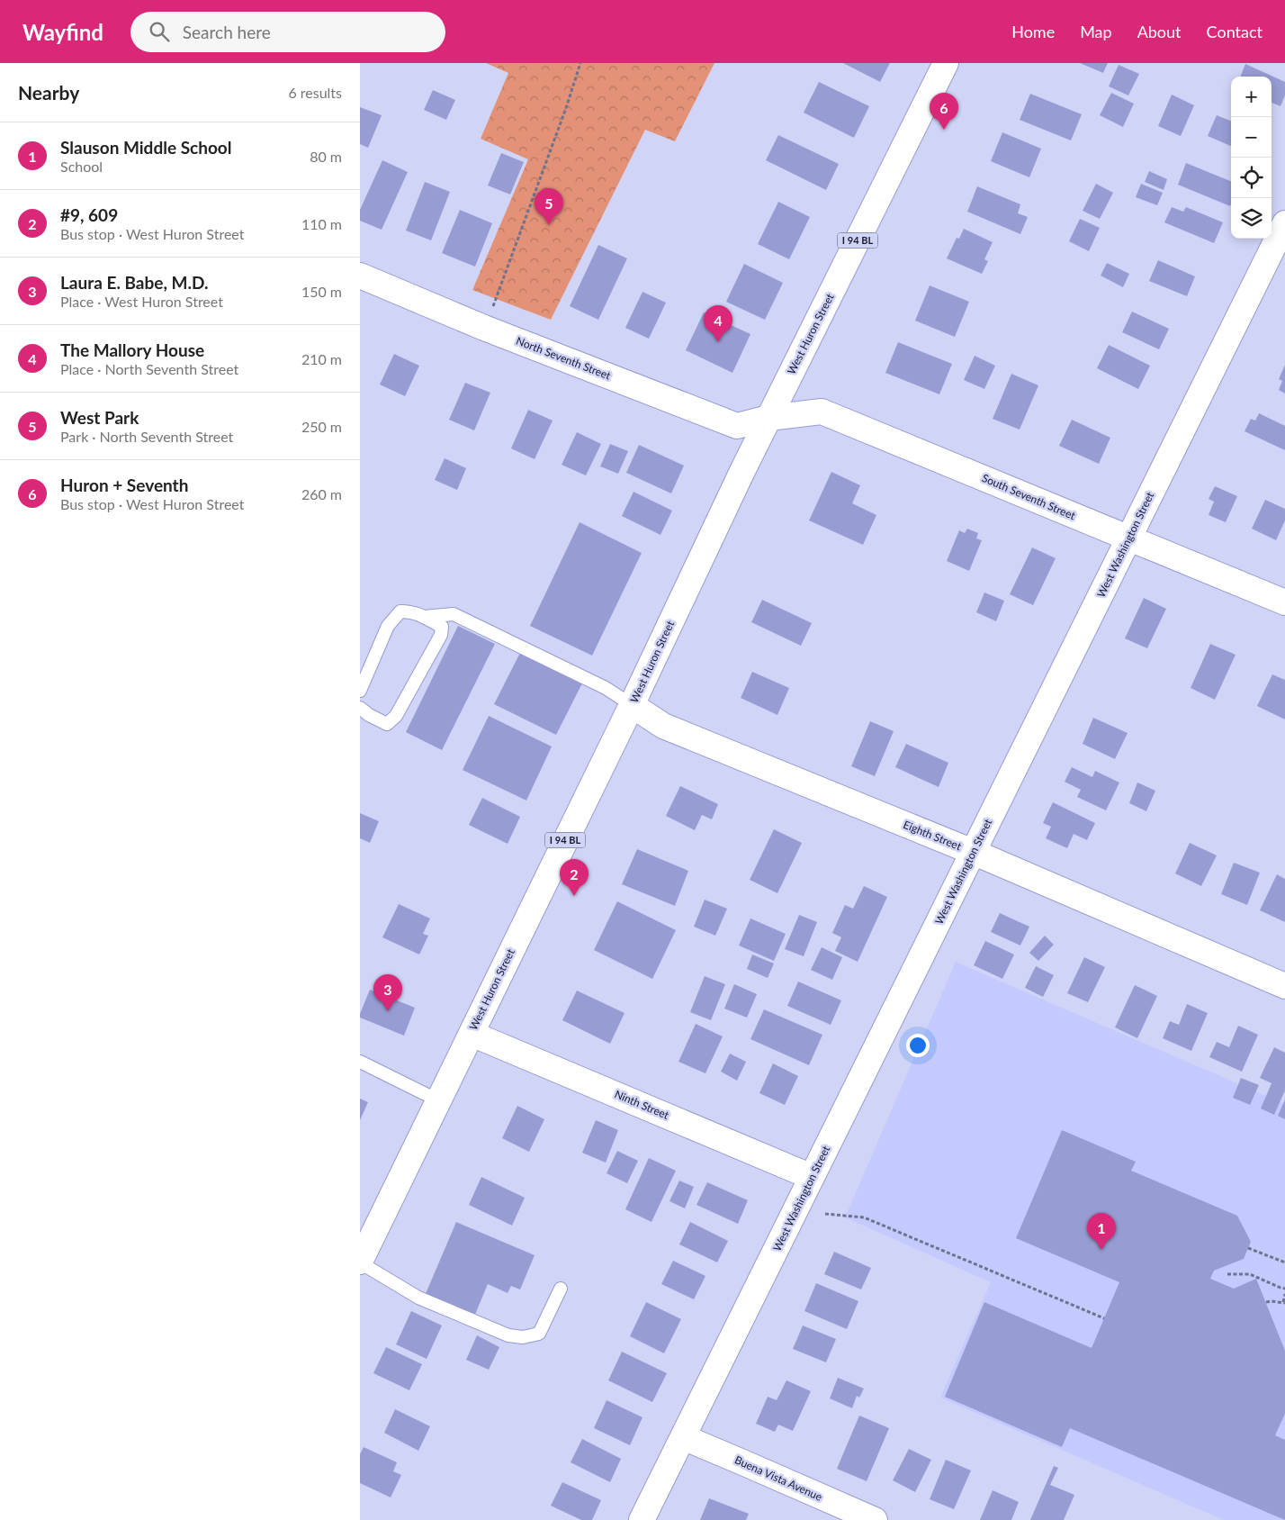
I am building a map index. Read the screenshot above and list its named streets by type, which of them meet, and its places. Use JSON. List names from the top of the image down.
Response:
{
  "streets": {
    "street": [
      "I 94 BL",
      "West Huron Street",
      "North Seventh Street",
      "South Seventh Street",
      "West Washington Street",
      "Eighth Street",
      "Ninth Street",
      "Buena Vista Avenue"
    ]
  },
  "crossings": [
    ["West Huron Street", "North Seventh Street"],
    ["West Huron Street", "South Seventh Street"],
    ["West Huron Street", "Eighth Street"],
    ["West Huron Street", "Ninth Street"],
    ["North Seventh Street", "South Seventh Street"],
    ["South Seventh Street", "West Washington Street"],
    ["West Washington Street", "Eighth Street"],
    ["West Washington Street", "Ninth Street"],
    ["West Washington Street", "Buena Vista Avenue"]
  ],
  "page": {
    "header": "Wayfind",
    "search": "Search here",
    "nav": [
      "Home",
      "Map",
      "About",
      "Contact"
    ],
    "heading": ["Nearby", "6 results"],
    "map_buttons": ["+", "−"],
    "pins": [
      "6",
      "5",
      "4",
      "2",
      "3",
      "1"
    ],
    "list": [
      {
        "mark": "1",
        "name": "Slauson Middle School",
        "note": "School",
        "value": "80 m"
      },
      {
        "mark": "2",
        "name": "#9, 609",
        "note": "Bus stop · West Huron Street",
        "value": "110 m"
      },
      {
        "mark": "3",
        "name": "Laura E. Babe, M.D.",
        "note": "Place · West Huron Street",
        "value": "150 m"
      },
      {
        "mark": "4",
        "name": "The Mallory House",
        "note": "Place · North Seventh Street",
        "value": "210 m"
      },
      {
        "mark": "5",
        "name": "West Park",
        "note": "Park · North Seventh Street",
        "value": "250 m"
      },
      {
        "mark": "6",
        "name": "Huron + Seventh",
        "note": "Bus stop · West Huron Street",
        "value": "260 m"
      }
    ]
  }
}
